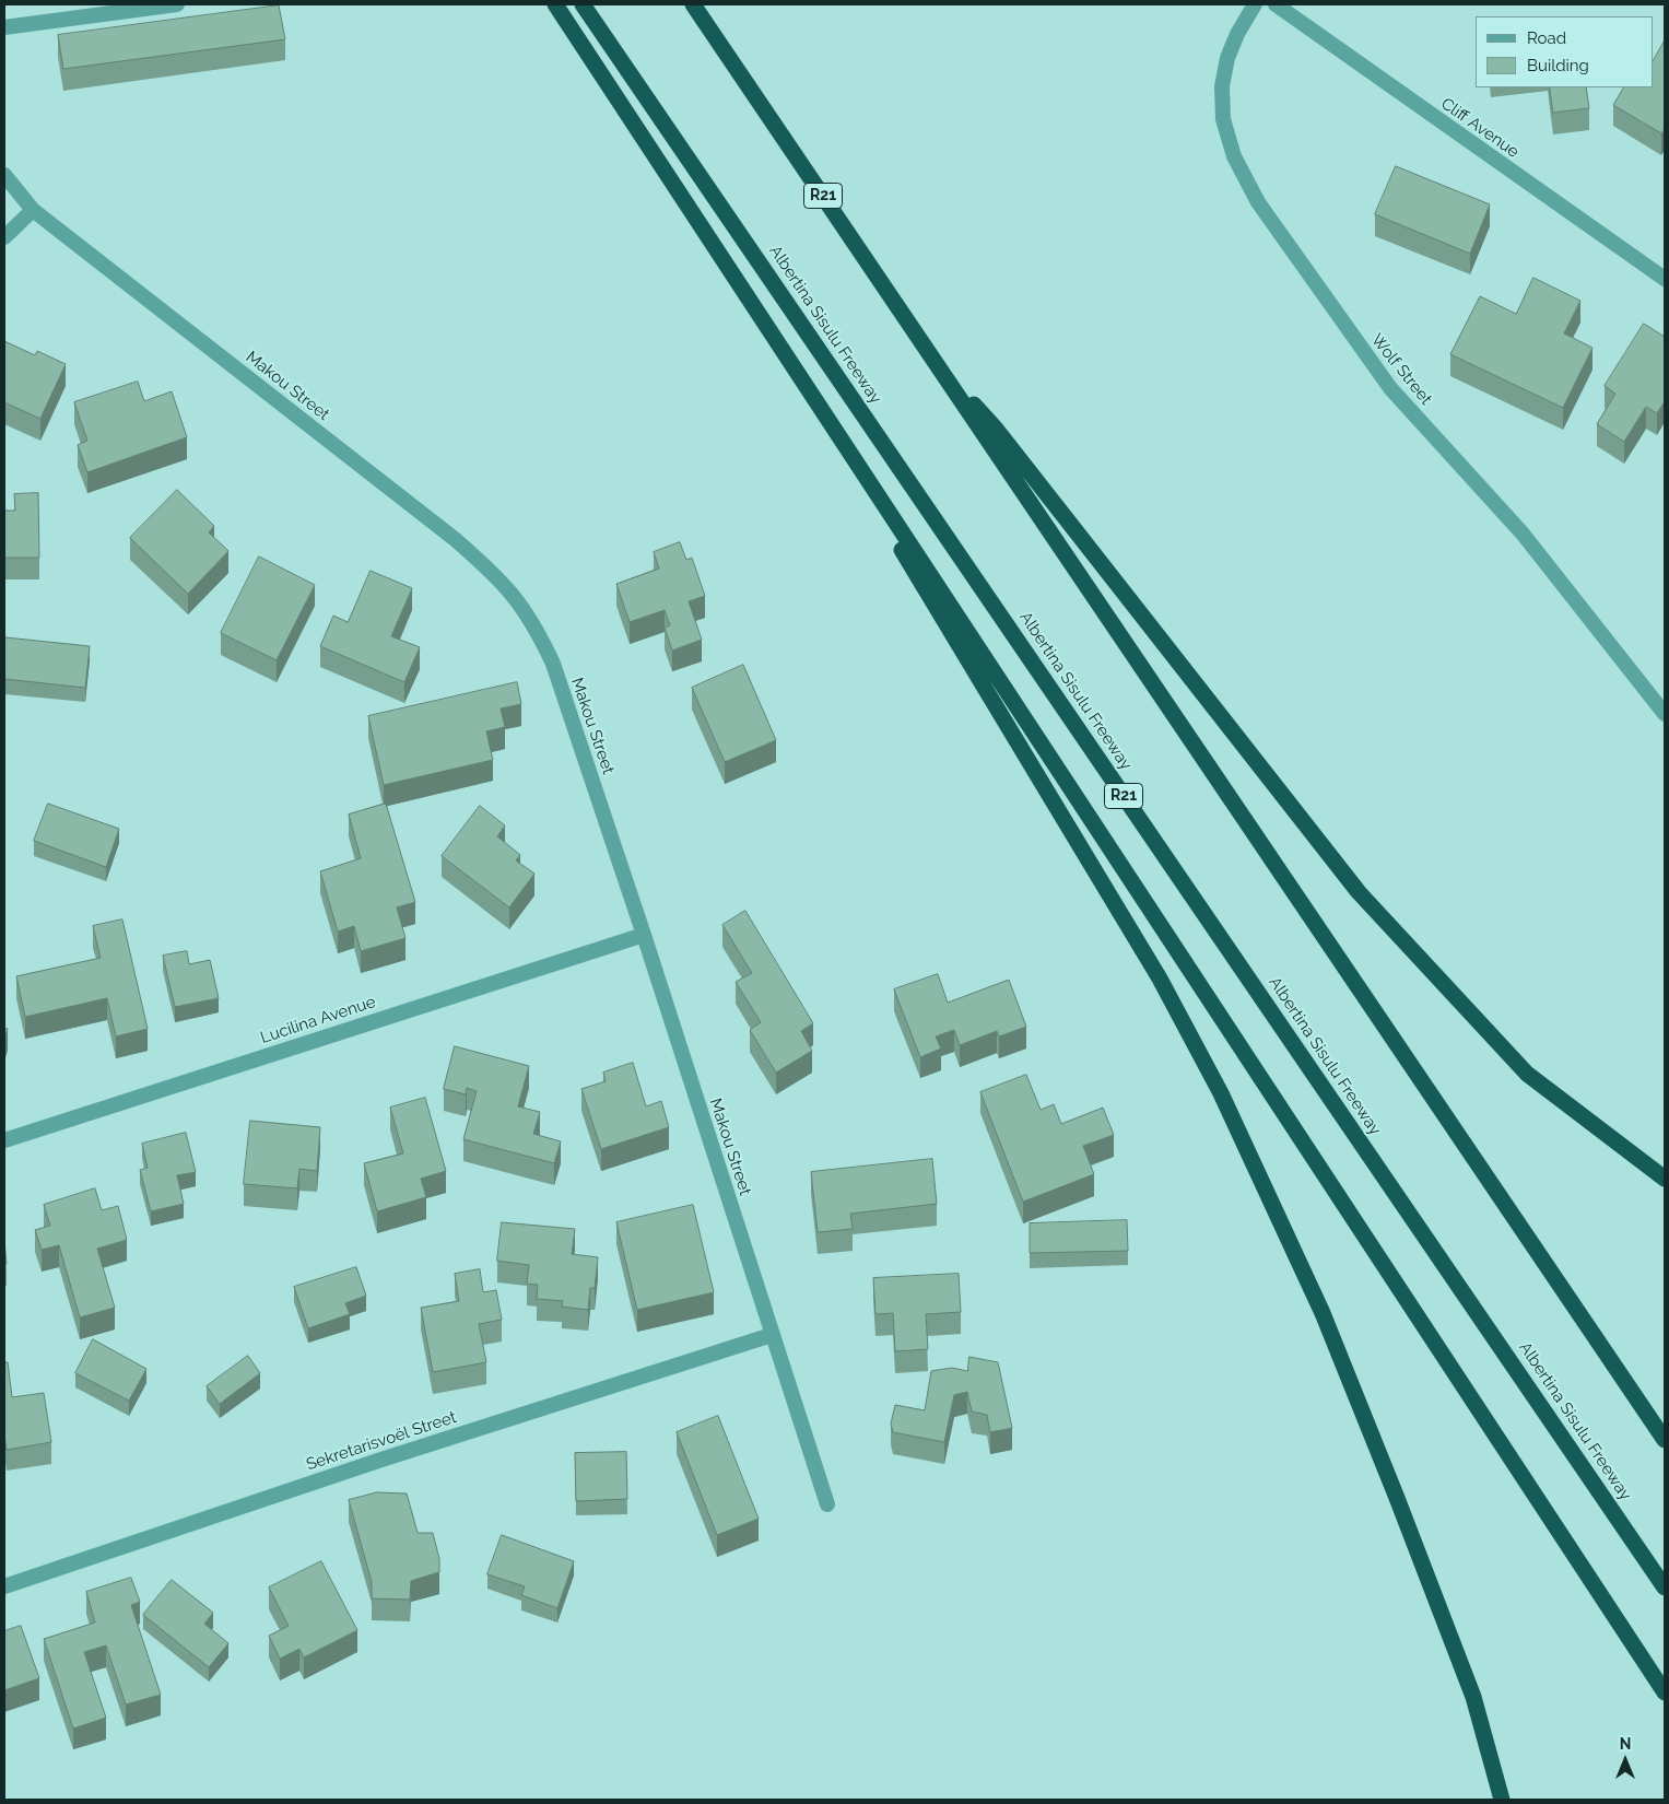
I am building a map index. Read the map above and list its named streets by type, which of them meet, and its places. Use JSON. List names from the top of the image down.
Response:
{
  "streets": {
    "highway": ["R21", "Albertina Sisulu Freeway"],
    "street": [
      "Cliff Avenue",
      "Wolf Street",
      "Makou Street",
      "Lucilina Avenue",
      "Sekretarisvoël Street"
    ]
  },
  "crossings": [
    ["Makou Street", "Lucilina Avenue"],
    ["Makou Street", "Sekretarisvoël Street"]
  ],
  "legend": ["Road", "Building"],
  "north": "top"
}
